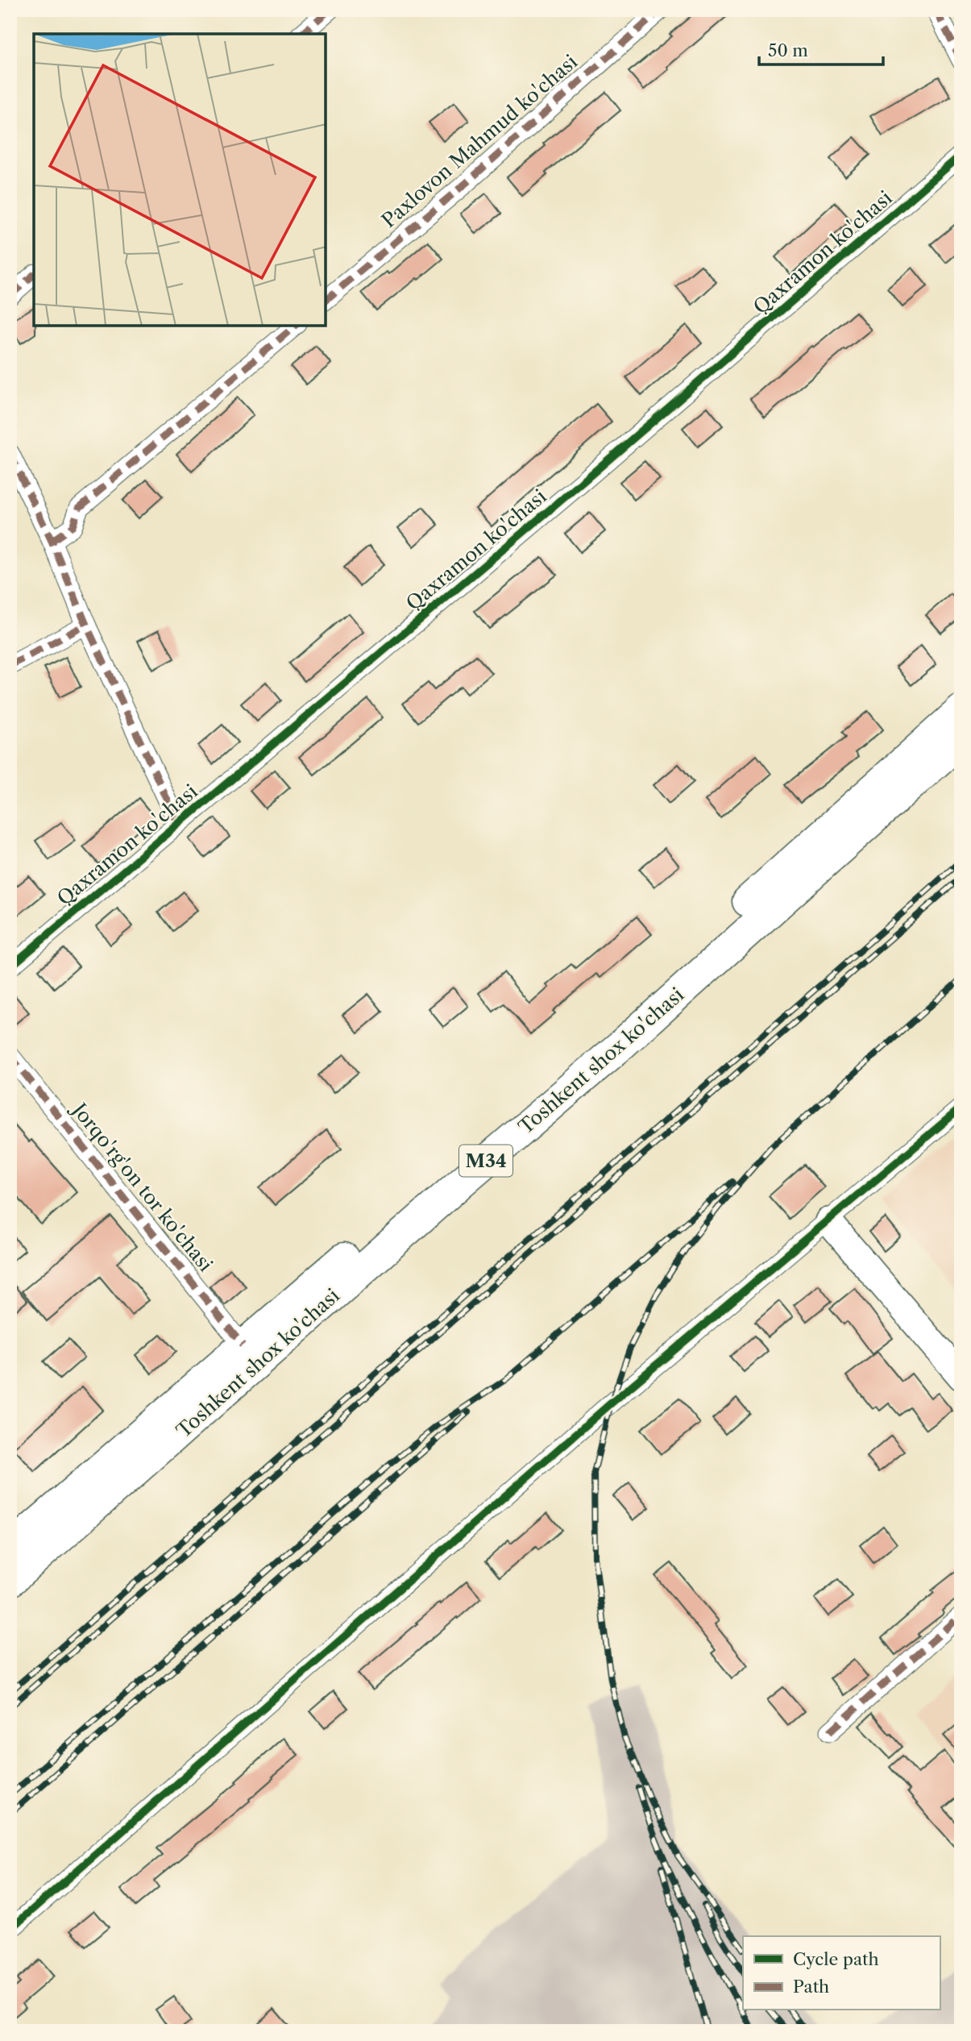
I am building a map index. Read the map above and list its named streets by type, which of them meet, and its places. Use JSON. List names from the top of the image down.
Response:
{
  "streets": {
    "highway": ["Toshkent shox ko'chasi", "M34"],
    "street": ["Paxlovon Mahmud ko'chasi", "Qaxramon ko'chasi", "Jorqo'rg'on tor ko'chasi"]
  },
  "crossings": [
    ["Toshkent shox ko'chasi", "Jorqo'rg'on tor ko'chasi"]
  ],
  "legend": ["Cycle path", "Path"],
  "scale_bar": "50 m"
}
